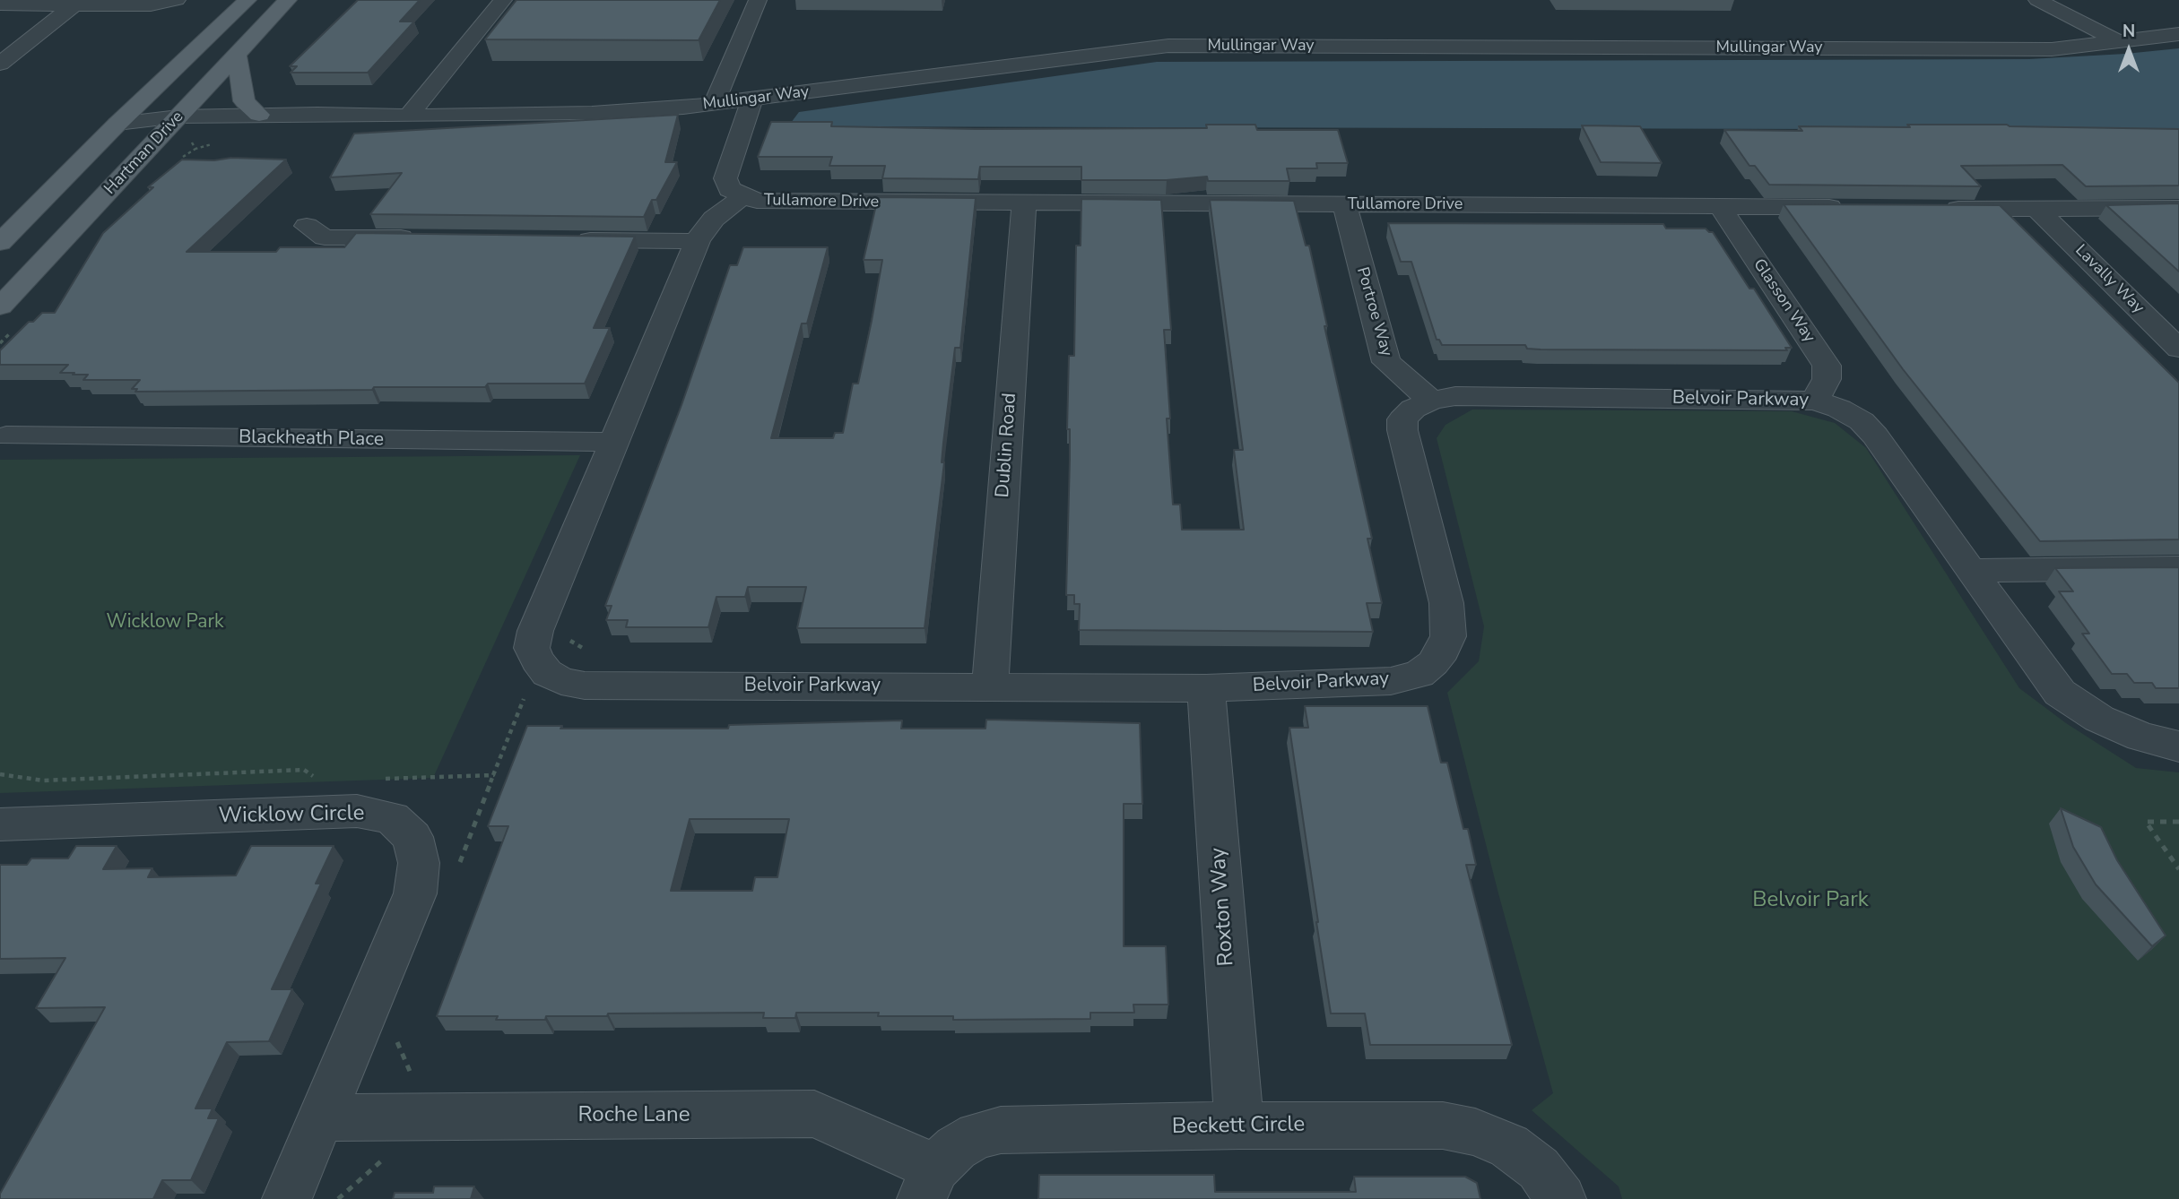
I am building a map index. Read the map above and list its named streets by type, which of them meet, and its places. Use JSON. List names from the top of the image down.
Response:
{
  "streets": {
    "main road": ["Hartman Drive"],
    "street": [
      "Mullingar Way",
      "Tullamore Drive",
      "Lavally Way",
      "Glasson Way",
      "Portroe Way",
      "Belvoir Parkway",
      "Blackheath Place",
      "Dublin Road",
      "Wicklow Circle",
      "Roxton Way",
      "Roche Lane",
      "Beckett Circle"
    ]
  },
  "crossings": [
    ["Mullingar Way", "Hartman Drive"],
    ["Mullingar Way", "Tullamore Drive"],
    ["Tullamore Drive", "Glasson Way"],
    ["Tullamore Drive", "Portroe Way"],
    ["Tullamore Drive", "Dublin Road"],
    ["Glasson Way", "Belvoir Parkway"],
    ["Portroe Way", "Belvoir Parkway"],
    ["Belvoir Parkway", "Dublin Road"],
    ["Belvoir Parkway", "Roxton Way"],
    ["Wicklow Circle", "Roche Lane"],
    ["Roxton Way", "Beckett Circle"],
    ["Roche Lane", "Beckett Circle"]
  ],
  "parks": ["Wicklow Park", "Belvoir Park"],
  "north": "top"
}
